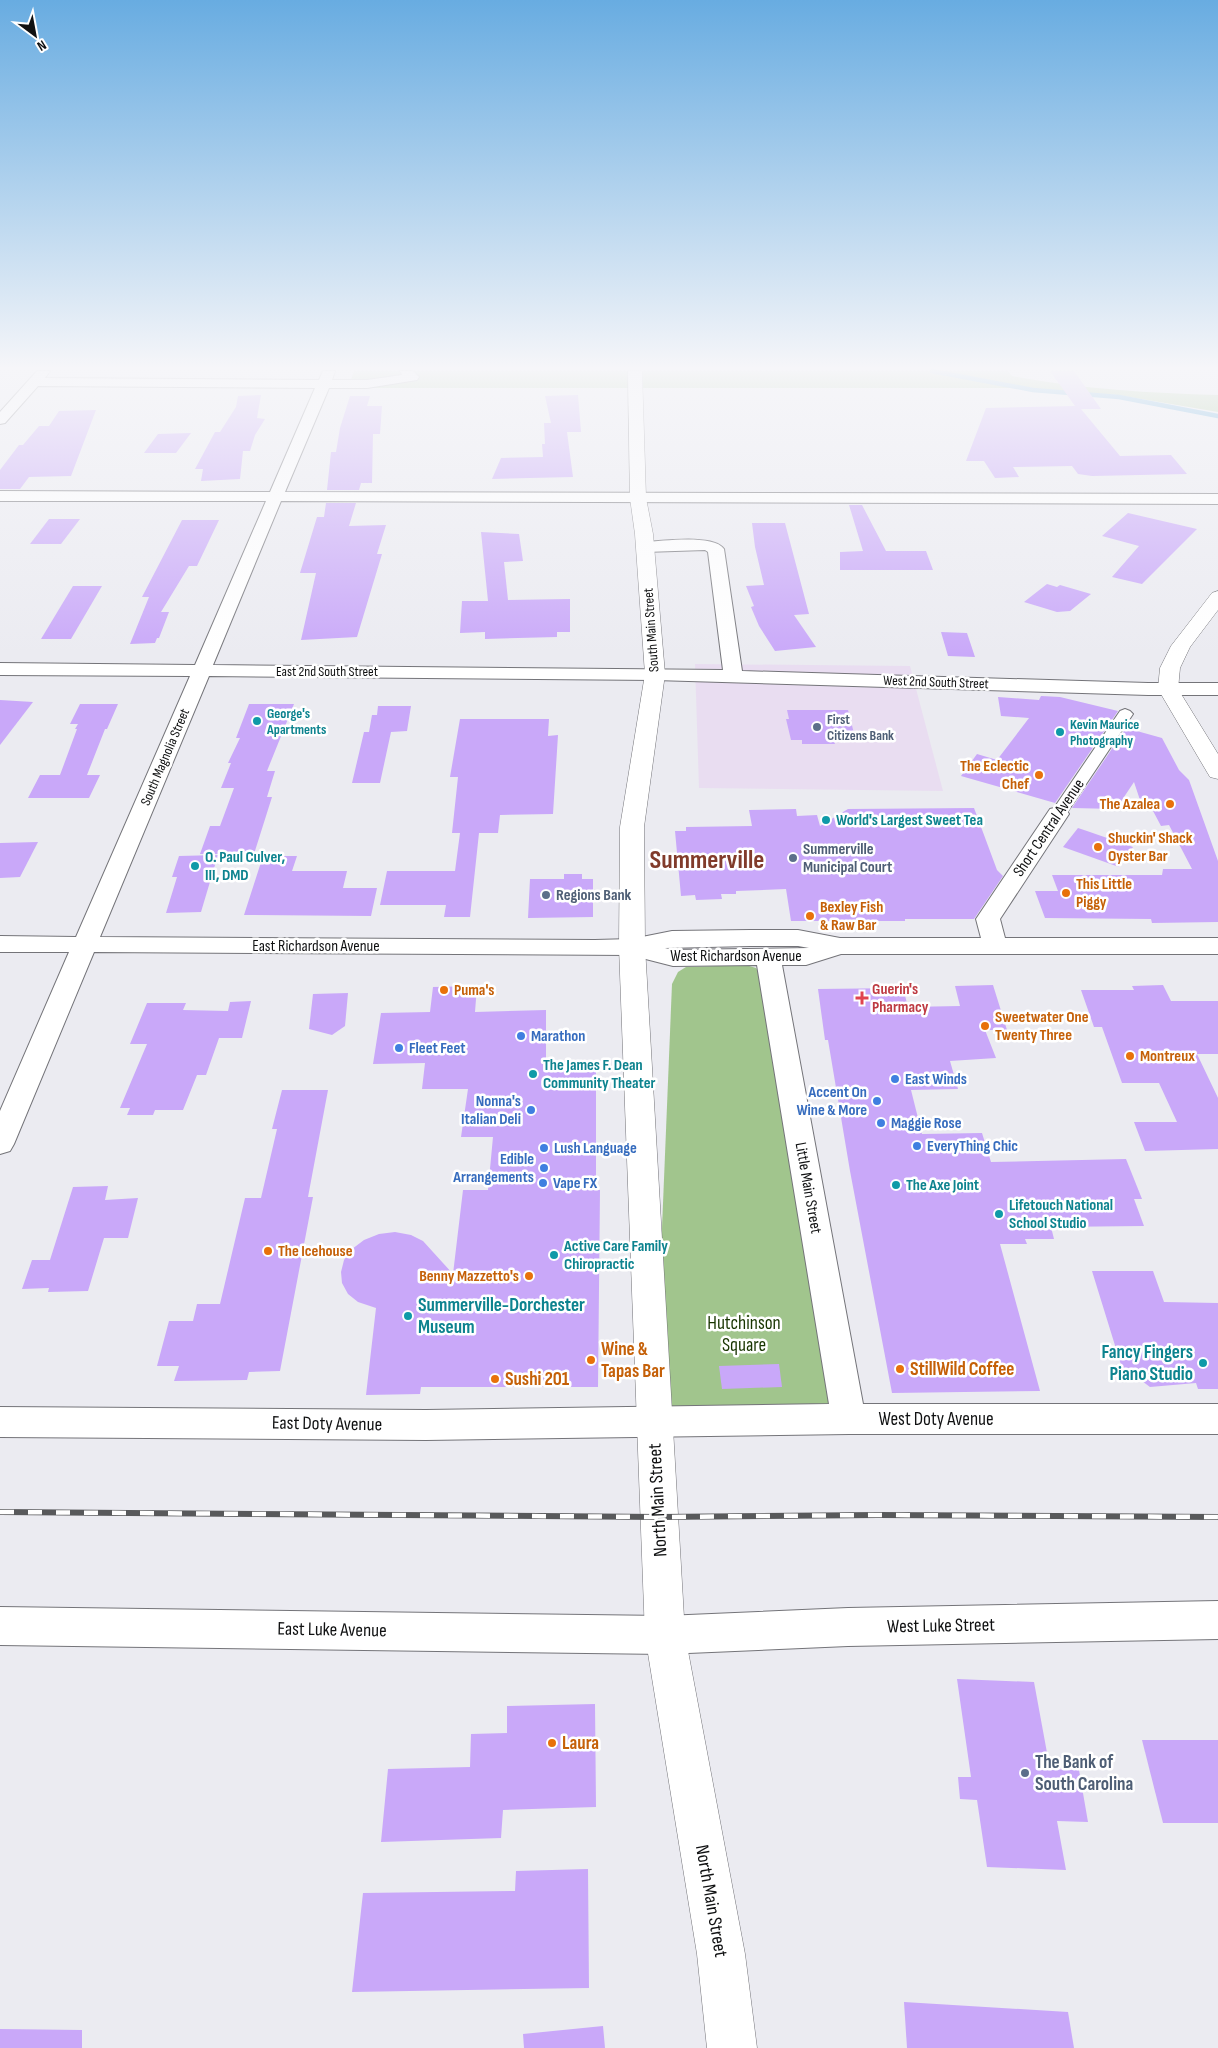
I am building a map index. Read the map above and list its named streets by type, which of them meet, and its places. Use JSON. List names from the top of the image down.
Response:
{
  "streets": {
    "main road": ["South Main Street", "North Main Street"],
    "street": [
      "East 2nd South Street",
      "West 2nd South Street",
      "South Magnolia Street",
      "Short Central Avenue",
      "East Richardson Avenue",
      "West Richardson Avenue",
      "Little Main Street",
      "West Doty Avenue",
      "East Doty Avenue",
      "West Luke Street",
      "East Luke Avenue"
    ]
  },
  "crossings": [
    ["South Main Street", "East 2nd South Street"],
    ["South Main Street", "West 2nd South Street"],
    ["South Main Street", "East Richardson Avenue"],
    ["South Main Street", "West Richardson Avenue"],
    ["South Main Street", "North Main Street"],
    ["East 2nd South Street", "West 2nd South Street"],
    ["East 2nd South Street", "South Magnolia Street"],
    ["South Magnolia Street", "East Richardson Avenue"],
    ["Short Central Avenue", "West Richardson Avenue"],
    ["East Richardson Avenue", "West Richardson Avenue"],
    ["East Richardson Avenue", "North Main Street"],
    ["West Richardson Avenue", "Little Main Street"],
    ["West Richardson Avenue", "North Main Street"],
    ["Little Main Street", "West Doty Avenue"],
    ["West Doty Avenue", "East Doty Avenue"],
    ["West Doty Avenue", "North Main Street"],
    ["East Doty Avenue", "North Main Street"],
    ["North Main Street", "West Luke Street"],
    ["North Main Street", "East Luke Avenue"],
    ["West Luke Street", "East Luke Avenue"]
  ],
  "districts": ["Summerville"],
  "parks": ["Hutchinson Square"],
  "places": {
    "other": [
      "George's Apartments",
      "First Citizens Bank",
      "Kevin Maurice Photography",
      "The Eclectic Chef",
      "The Azalea",
      "World's Largest Sweet Tea",
      "Shuckin' Shack Oyster Bar",
      "Summerville Municipal Court",
      "O. Paul Culver, III, DMD",
      "This Little Piggy",
      "Regions Bank",
      "Bexley Fish & Raw Bar",
      "Puma's",
      "Sweetwater One Twenty Three",
      "Marathon",
      "Fleet Feet",
      "Montreux",
      "The James F. Dean Community Theater",
      "East Winds",
      "Accent On Wine & More",
      "Nonna's Italian Deli",
      "Maggie Rose",
      "EveryThing Chic",
      "Lush Language",
      "Edible Arrangements",
      "Vape FX",
      "The Axe Joint",
      "Lifetouch National School Studio",
      "The Icehouse",
      "Active Care Family Chiropractic",
      "Benny Mazzetto's",
      "Summerville-Dorchester Museum",
      "Wine & Tapas Bar",
      "Fancy Fingers Piano Studio",
      "StillWild Coffee",
      "Sushi 201",
      "Laura",
      "The Bank of South Carolina"
    ],
    "health": ["Guerin's Pharmacy"]
  },
  "north": "bottom right"
}
